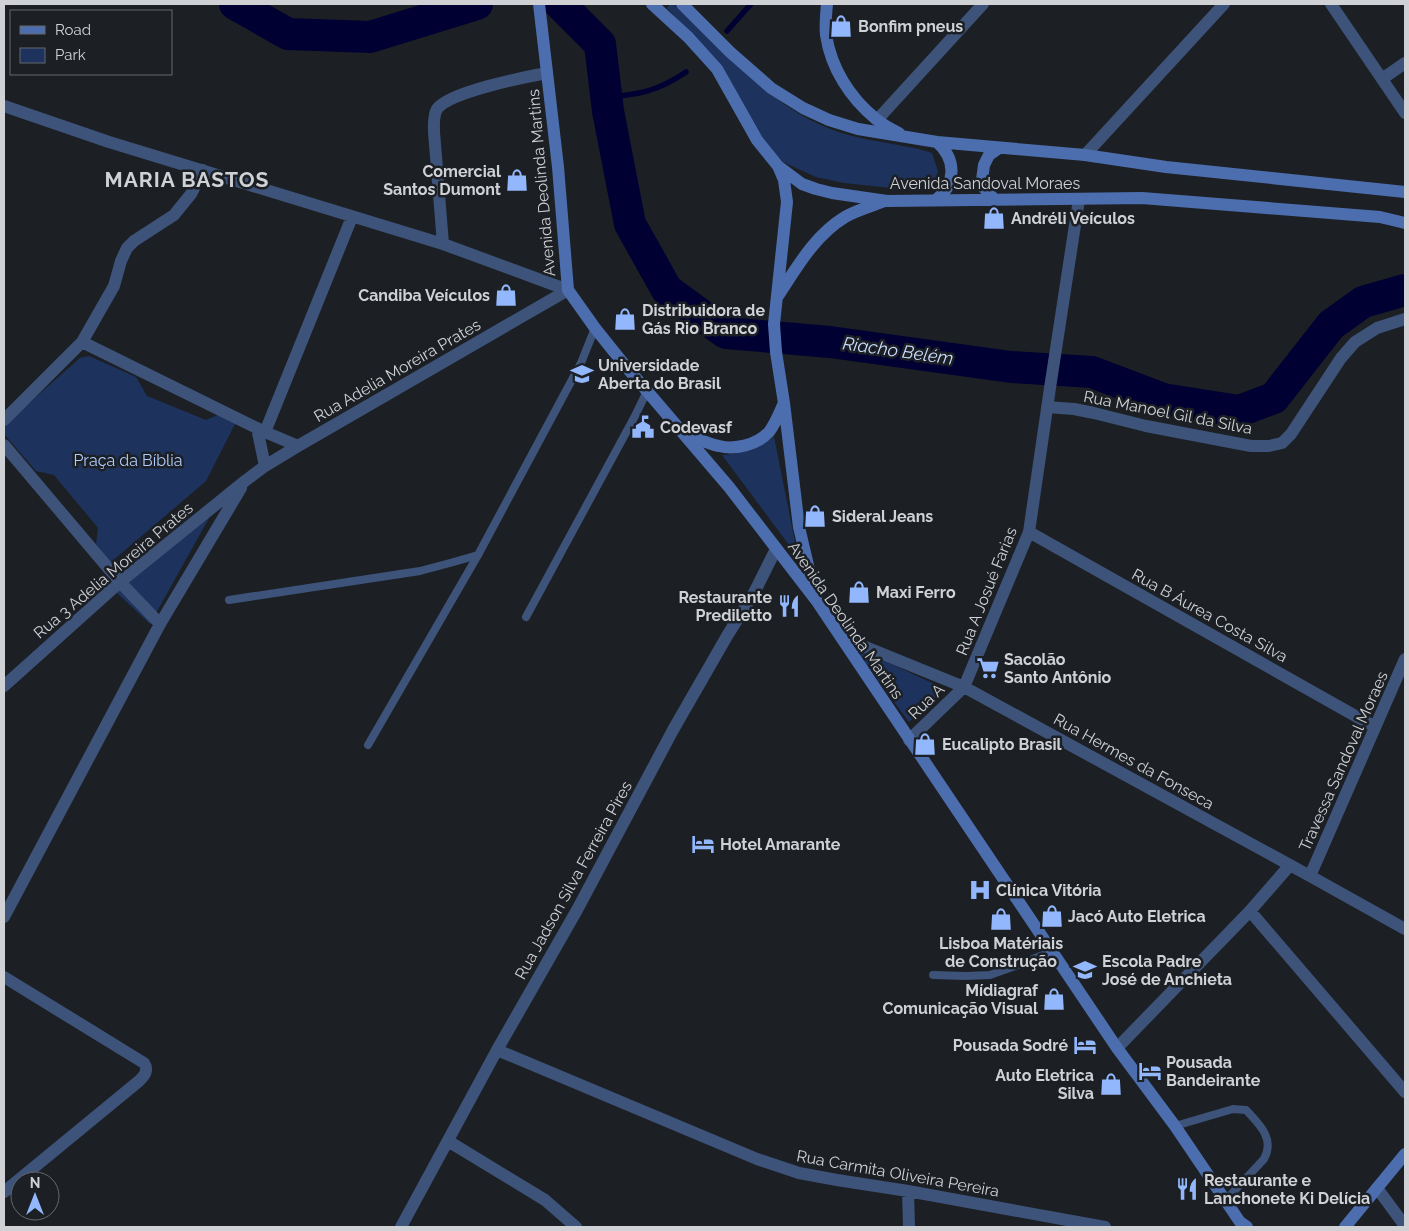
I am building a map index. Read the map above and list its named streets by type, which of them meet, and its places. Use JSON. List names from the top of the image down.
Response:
{
  "streets": {
    "main road": ["Avenida Deolinda Martins", "Avenida Sandoval Moraes"],
    "street": [
      "Rua Adelia Moreira Prates",
      "Rua Manoel Gil da Silva",
      "Rua 3 Adelia Moreira Prates",
      "Rua A Josué Farias",
      "Rua B Áurea Costa Silva",
      "Rua A",
      "Rua Hermes da Fonseca",
      "Travessa Sandoval Moraes",
      "Rua Jadson Silva Ferreira Pires",
      "Rua Carmita Oliveira Pereira"
    ]
  },
  "crossings": [
    ["Avenida Deolinda Martins", "Rua Adelia Moreira Prates"],
    ["Avenida Deolinda Martins", "Rua A"],
    ["Avenida Deolinda Martins", "Rua Hermes da Fonseca"],
    ["Avenida Deolinda Martins", "Travessa Sandoval Moraes"],
    ["Avenida Deolinda Martins", "Rua Jadson Silva Ferreira Pires"],
    ["Avenida Sandoval Moraes", "Rua A Josué Farias"],
    ["Rua Adelia Moreira Prates", "Rua 3 Adelia Moreira Prates"],
    ["Rua Manoel Gil da Silva", "Rua A Josué Farias"],
    ["Rua A Josué Farias", "Rua B Áurea Costa Silva"],
    ["Rua A Josué Farias", "Rua A"],
    ["Rua A Josué Farias", "Rua Hermes da Fonseca"],
    ["Rua B Áurea Costa Silva", "Travessa Sandoval Moraes"],
    ["Rua A", "Rua Hermes da Fonseca"],
    ["Rua Hermes da Fonseca", "Travessa Sandoval Moraes"],
    ["Rua Jadson Silva Ferreira Pires", "Rua Carmita Oliveira Pereira"]
  ],
  "districts": ["MARIA BASTOS"],
  "water": ["Riacho Belém"],
  "parks": ["Praça da Bíblia"],
  "places": {
    "shop": [
      "Bonfim pneus",
      "Comercial Santos Dumont",
      "Andréli Veículos",
      "Candiba Veículos",
      "Distribuidora de Gás Rio Branco",
      "Sideral Jeans",
      "Maxi Ferro",
      "Eucalipto Brasil",
      "Jacó Auto Eletrica",
      "Lisboa Matériais de Construção",
      "Mídiagraf Comunicação Visual",
      "Auto Eletrica Silva"
    ],
    "school or university": ["Universidade Aberta do Brasil", "Escola Padre José de Anchieta"],
    "public building": ["Codevasf"],
    "restaurant": ["Restaurante Prediletto", "Restaurante e Lanchonete Ki Delícia"],
    "supermarket": ["Sacolão Santo Antônio"],
    "hotel": ["Hotel Amarante", "Pousada Sodré", "Pousada Bandeirante"],
    "hospital": ["Clínica Vitória"]
  },
  "legend": ["Road", "Park"],
  "north": "top"
}
